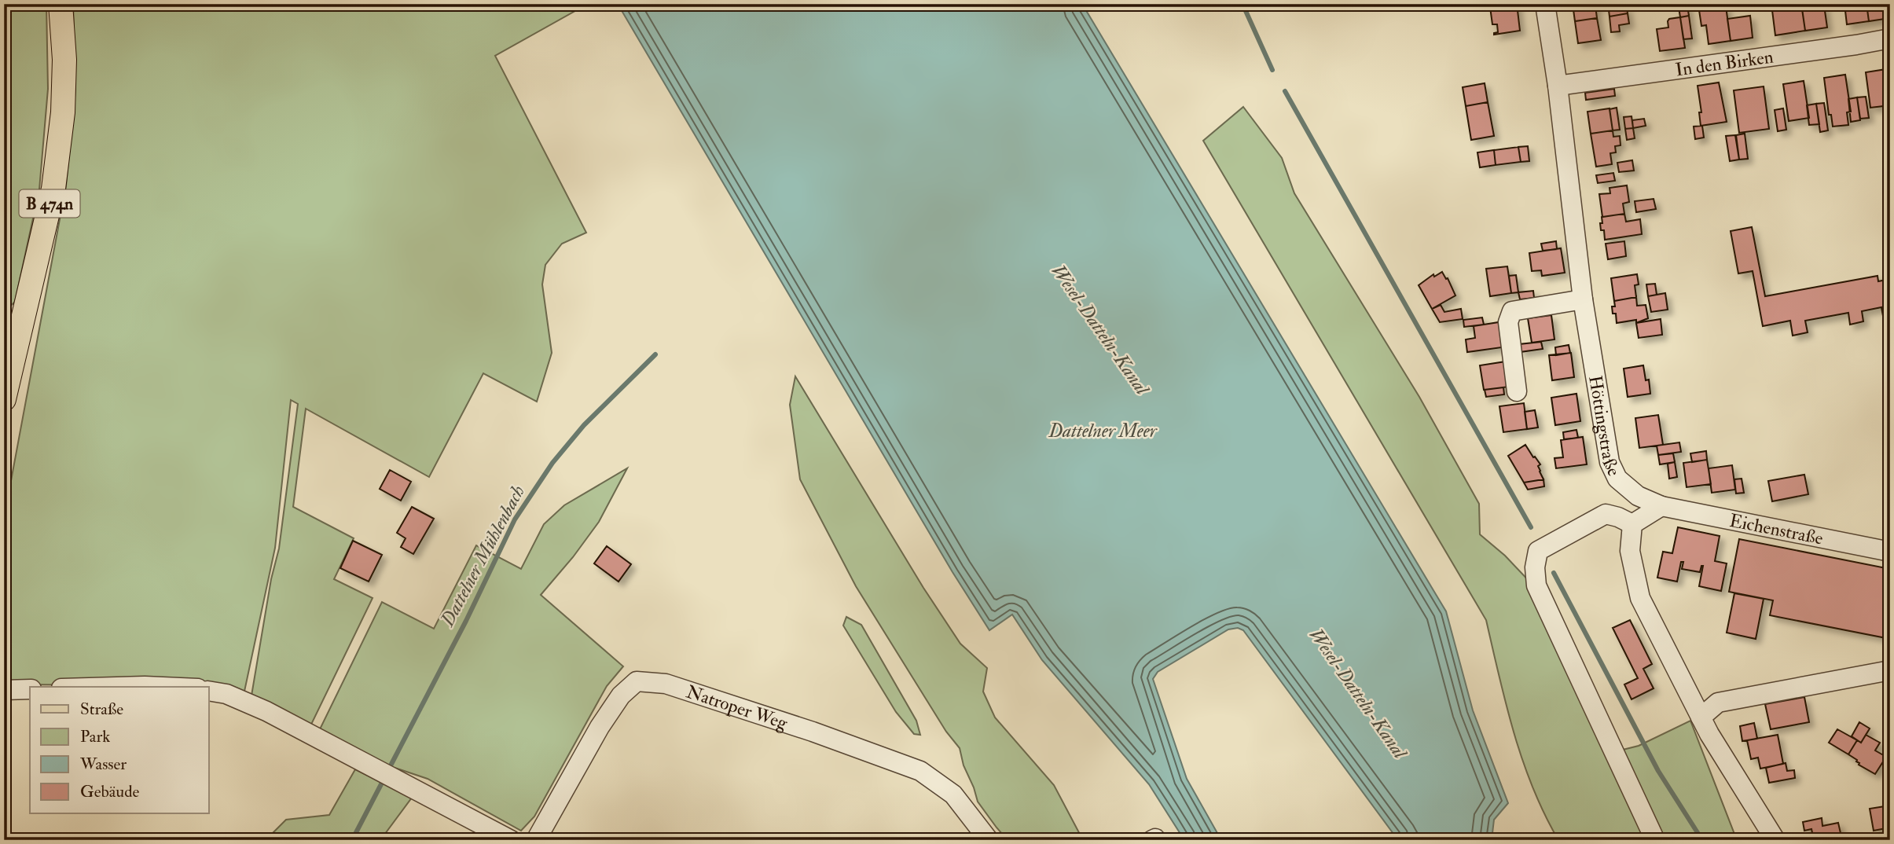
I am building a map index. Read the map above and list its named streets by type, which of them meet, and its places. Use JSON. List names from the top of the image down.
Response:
{
  "streets": {
    "main road": ["B 474n"],
    "street": [
      "In den Birken",
      "Höttingstraße",
      "Eichenstraße",
      "Natroper Weg"
    ]
  },
  "crossings": [
    ["In den Birken", "Höttingstraße"],
    ["Höttingstraße", "Eichenstraße"]
  ],
  "water": ["Wesel-Datteln-Kanal", "Dattelner Meer", "Dattelner Mühlenbach"],
  "legend": [
    "Straße",
    "Park",
    "Wasser",
    "Gebäude"
  ]
}
